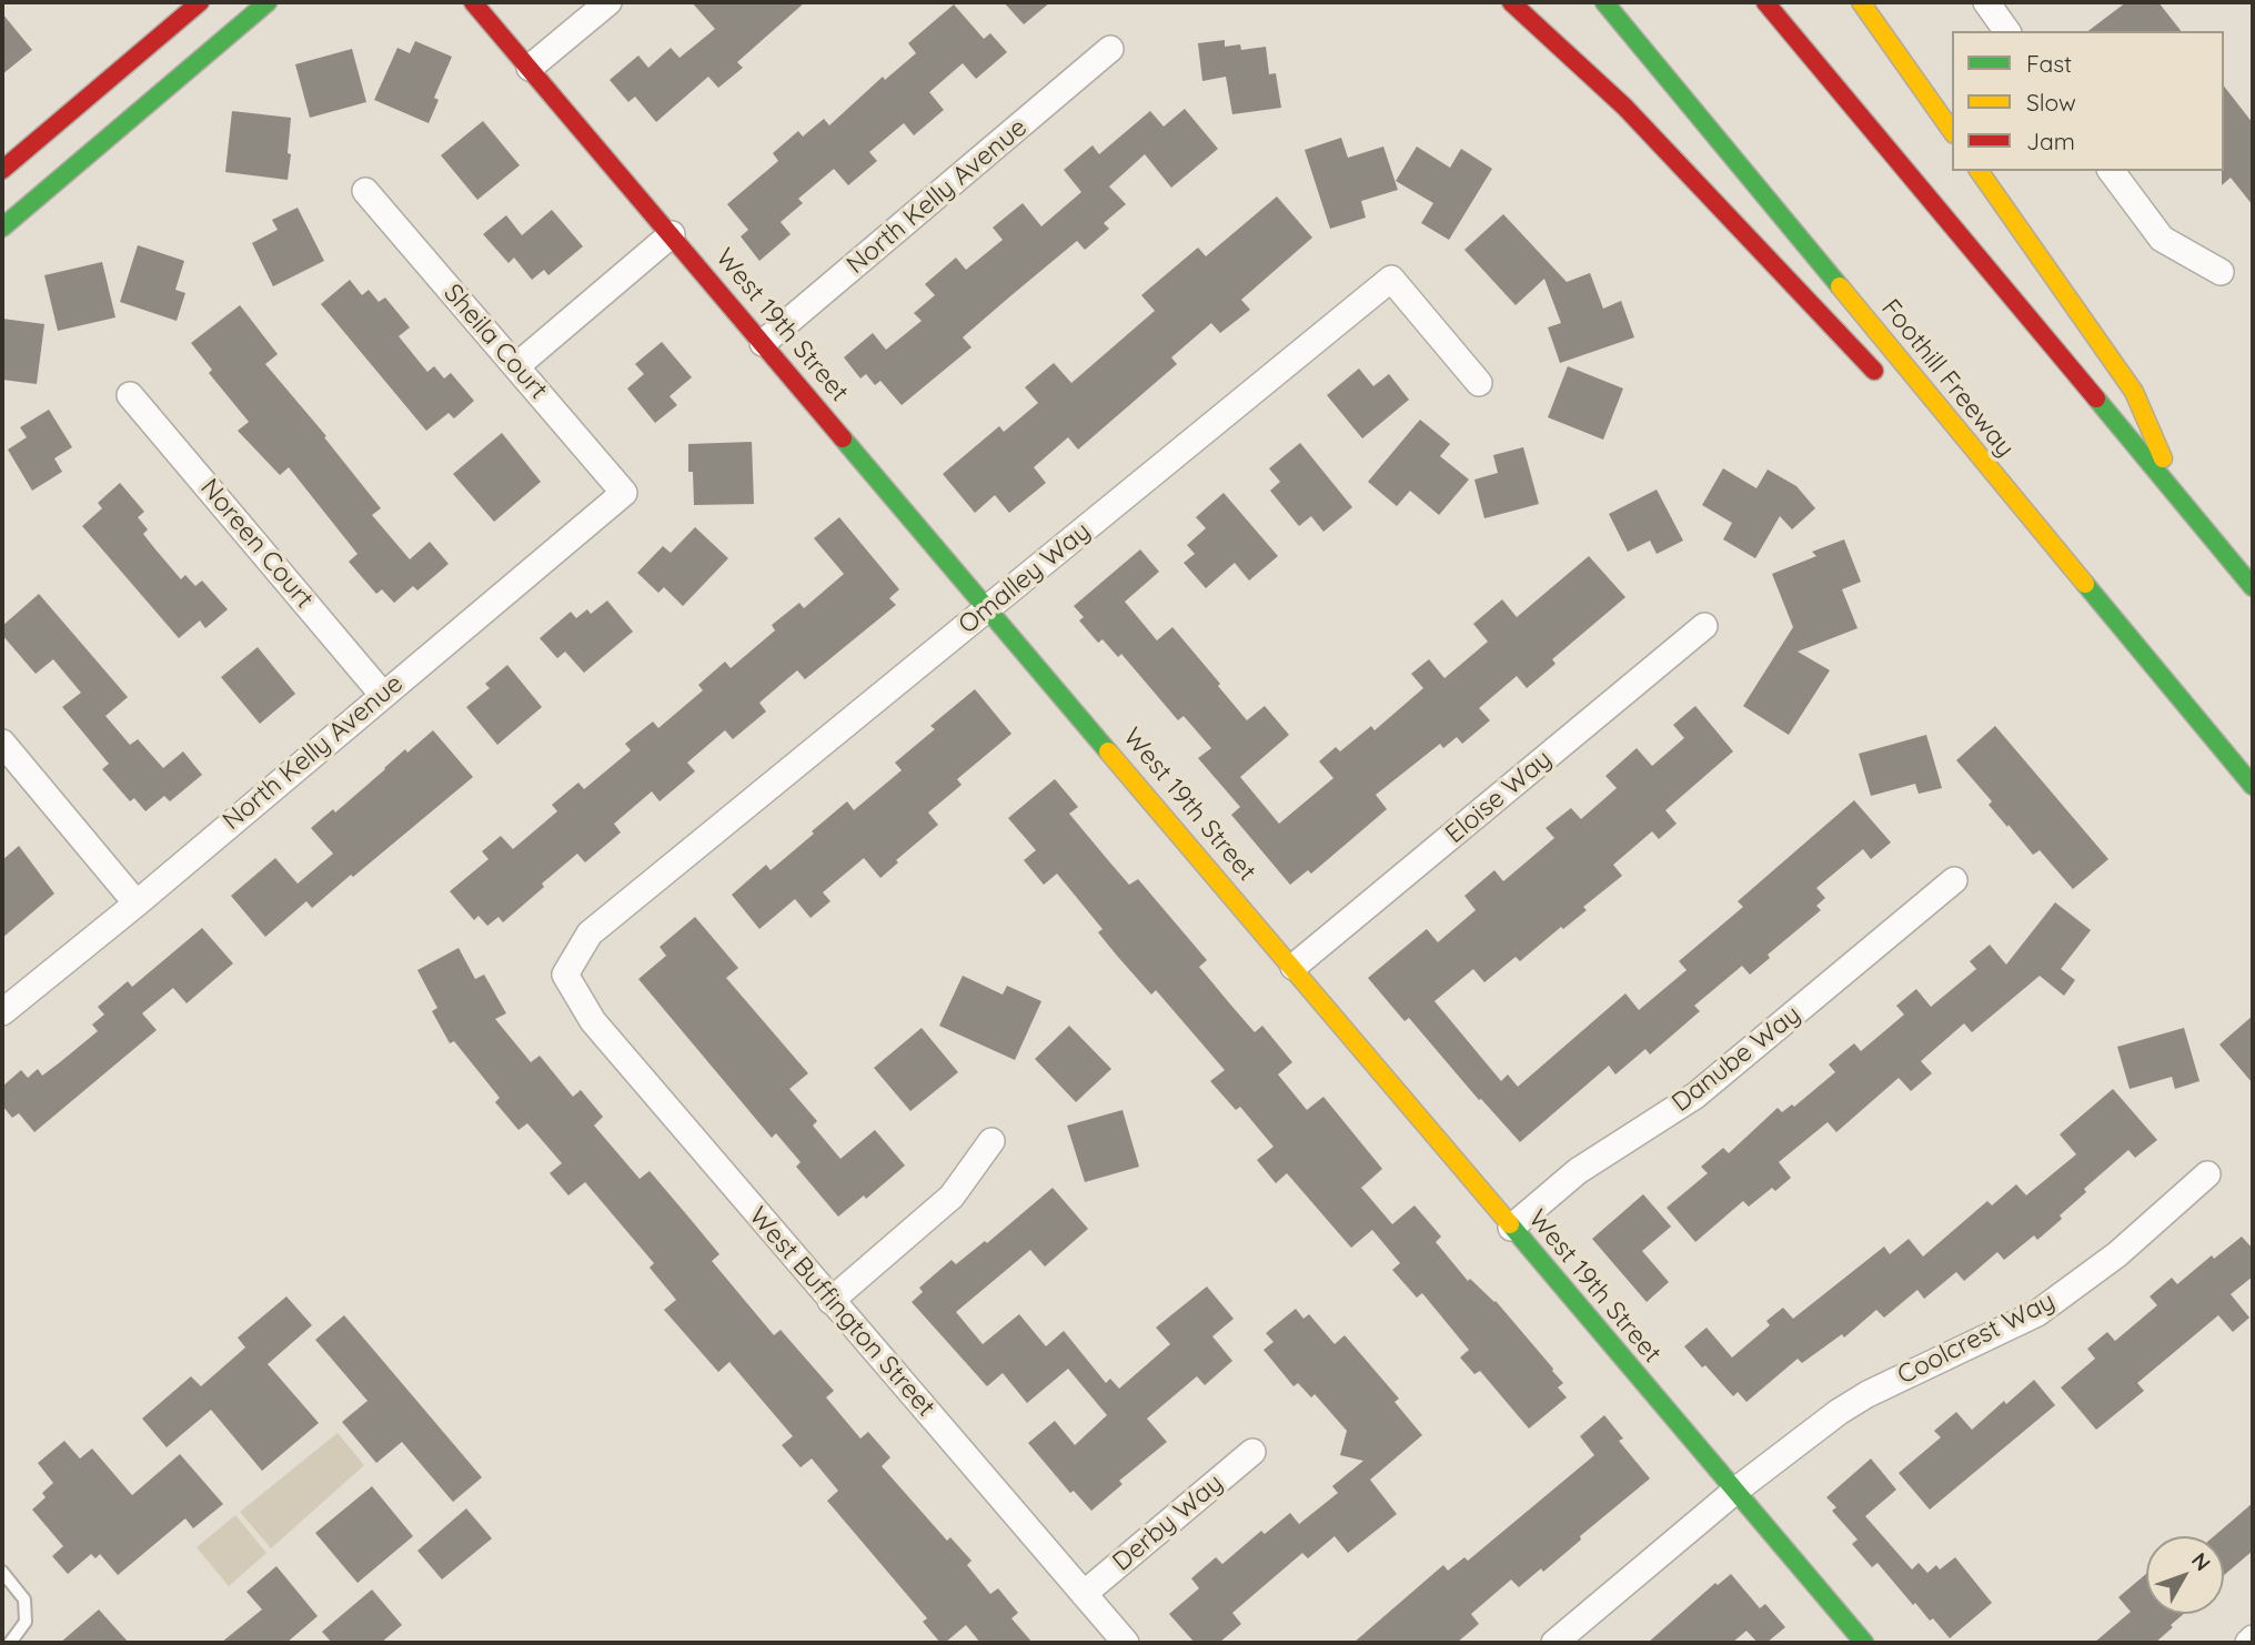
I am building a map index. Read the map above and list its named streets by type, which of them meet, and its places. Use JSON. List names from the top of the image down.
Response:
{
  "streets": {
    "main road": ["West 19th Street", "Foothill Freeway"],
    "street": [
      "North Kelly Avenue",
      "Sheila Court",
      "Noreen Court",
      "Omalley Way",
      "Eloise Way",
      "Danube Way",
      "West Buffington Street",
      "Coolcrest Way",
      "Derby Way"
    ]
  },
  "crossings": [
    ["North Kelly Avenue", "West 19th Street"],
    ["North Kelly Avenue", "Sheila Court"],
    ["North Kelly Avenue", "Noreen Court"],
    ["West 19th Street", "Omalley Way"],
    ["West 19th Street", "Eloise Way"],
    ["West 19th Street", "Danube Way"],
    ["West 19th Street", "Coolcrest Way"],
    ["Omalley Way", "West Buffington Street"],
    ["West Buffington Street", "Derby Way"]
  ],
  "legend": ["Fast", "Slow", "Jam"],
  "north": "top right"
}
